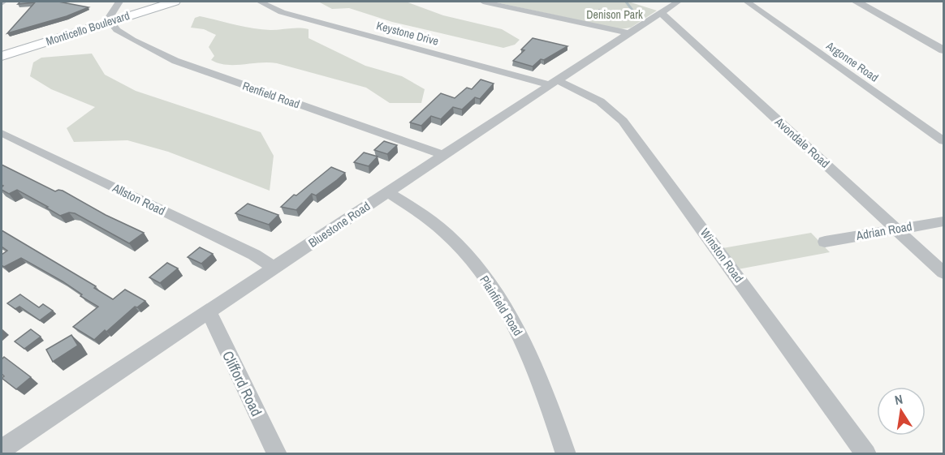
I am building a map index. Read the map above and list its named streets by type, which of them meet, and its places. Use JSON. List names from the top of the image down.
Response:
{
  "streets": {
    "main road": ["Monticello Boulevard"],
    "street": [
      "Keystone Drive",
      "Argonne Road",
      "Renfield Road",
      "Avondale Road",
      "Allston Road",
      "Bluestone Road",
      "Adrian Road",
      "Winston Road",
      "Plainfield Road",
      "Clifford Road"
    ]
  },
  "crossings": [
    ["Monticello Boulevard", "Renfield Road"],
    ["Keystone Drive", "Bluestone Road"],
    ["Keystone Drive", "Winston Road"],
    ["Renfield Road", "Bluestone Road"],
    ["Avondale Road", "Bluestone Road"],
    ["Avondale Road", "Adrian Road"],
    ["Allston Road", "Bluestone Road"],
    ["Bluestone Road", "Winston Road"],
    ["Bluestone Road", "Plainfield Road"],
    ["Bluestone Road", "Clifford Road"]
  ],
  "parks": ["Denison Park"],
  "north": "top"
}
